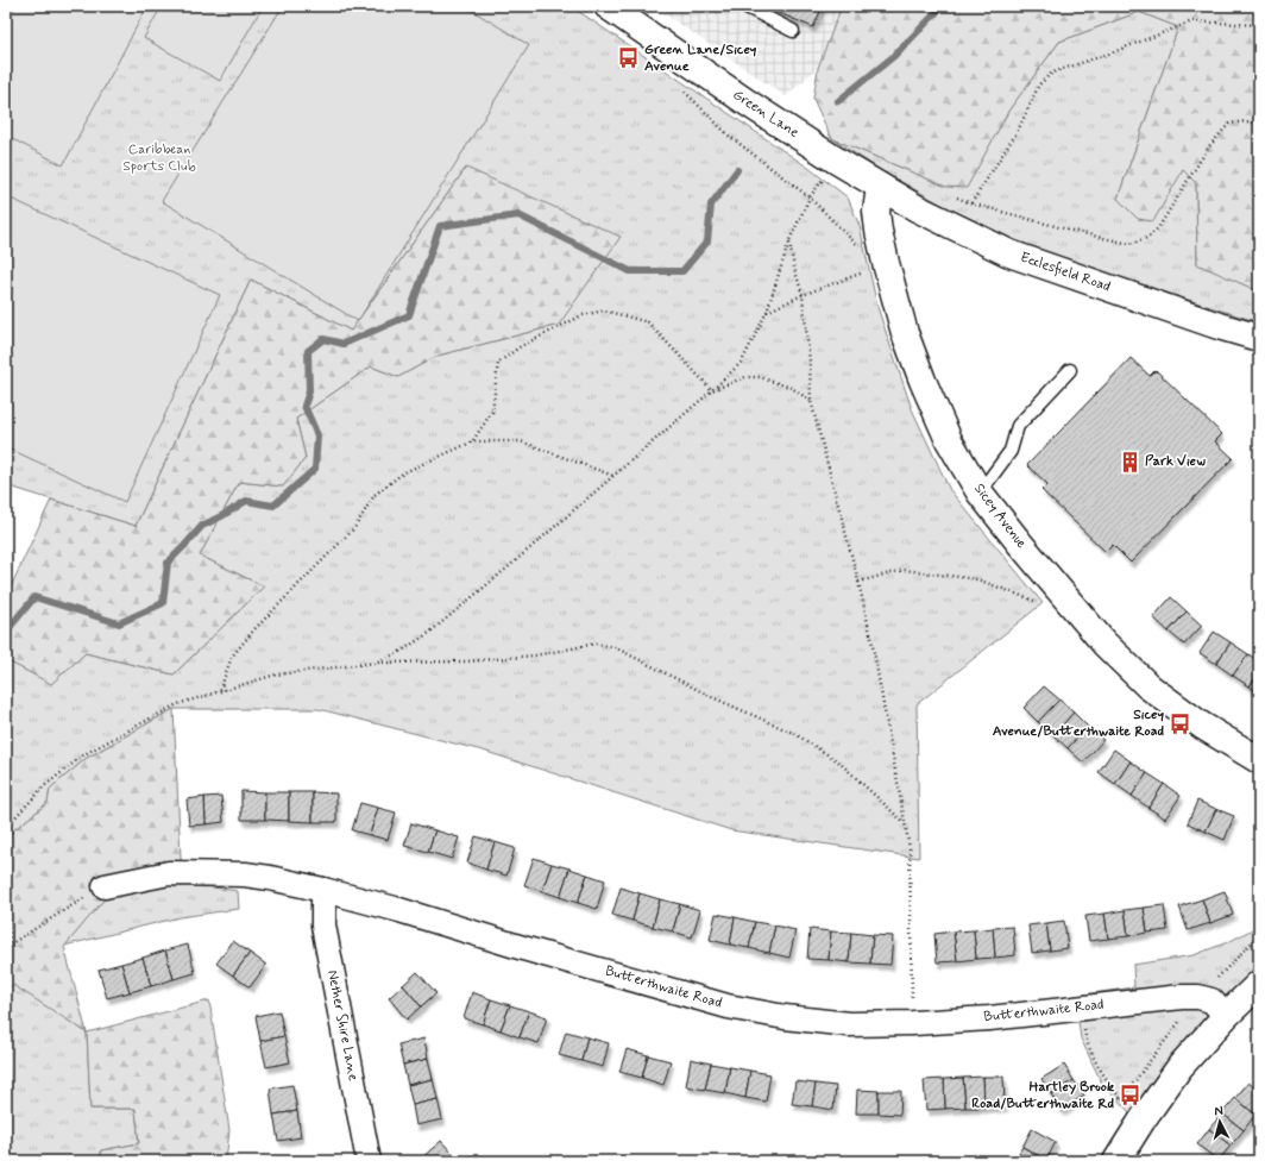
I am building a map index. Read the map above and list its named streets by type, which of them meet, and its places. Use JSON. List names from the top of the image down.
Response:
{
  "streets": {
    "street": [
      "Green Lane",
      "Ecclesfield Road",
      "Sicey Avenue",
      "Butterthwaite Road",
      "Nether Shire Lane"
    ]
  },
  "crossings": [
    ["Green Lane", "Ecclesfield Road"],
    ["Green Lane", "Sicey Avenue"],
    ["Ecclesfield Road", "Sicey Avenue"],
    ["Butterthwaite Road", "Nether Shire Lane"]
  ],
  "parks": ["Caribbean Sports Club"],
  "places": {
    "bus stop": ["Green Lane/Sicey Avenue", "Sicey Avenue/Butterthwaite Road", "Hartley Brook Road/Butterthwaite Rd"],
    "building": ["Park View"]
  },
  "north": "top"
}
